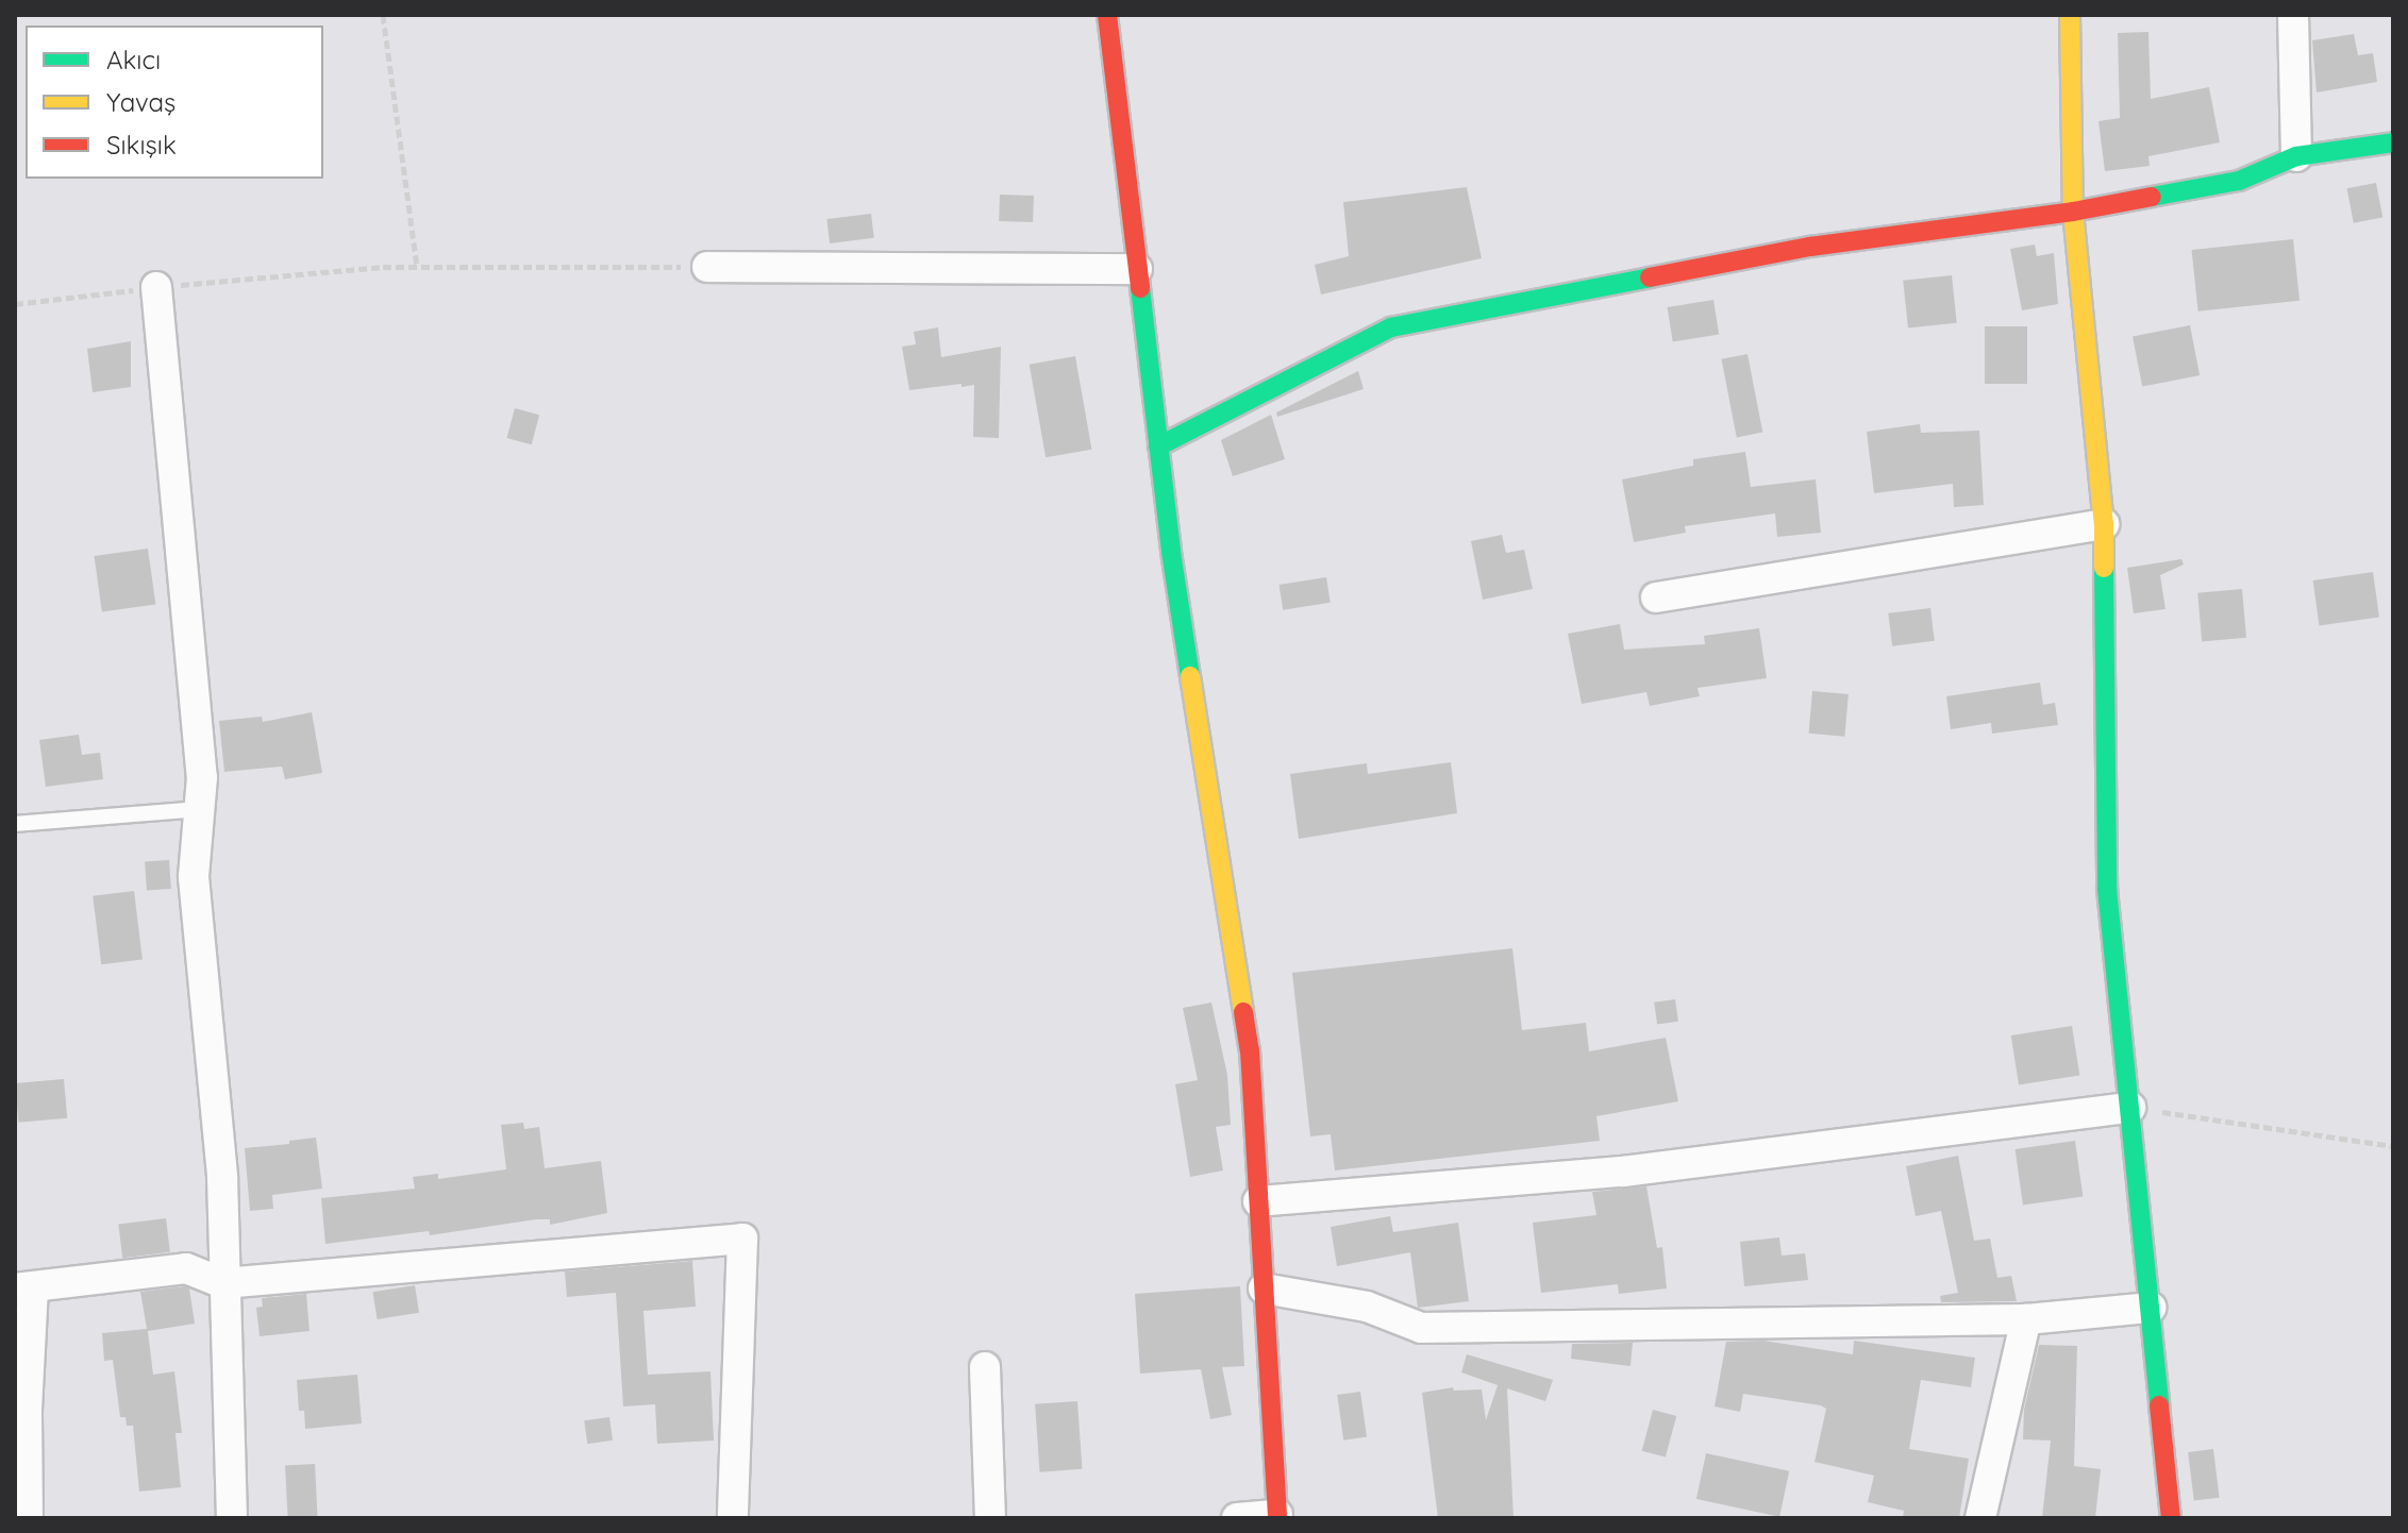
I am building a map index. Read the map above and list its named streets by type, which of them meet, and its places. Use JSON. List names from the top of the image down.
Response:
{
  "legend": ["Akıcı", "Yavaş", "Sıkışık"]
}
